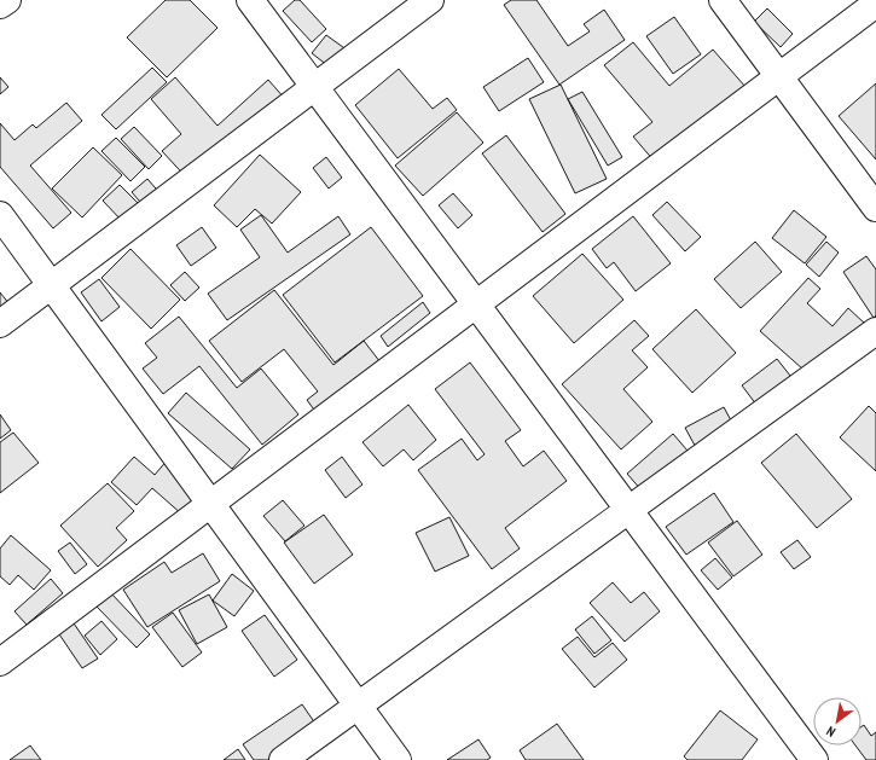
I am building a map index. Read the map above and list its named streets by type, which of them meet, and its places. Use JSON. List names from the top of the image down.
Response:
{
  "north": "bottom left"
}
